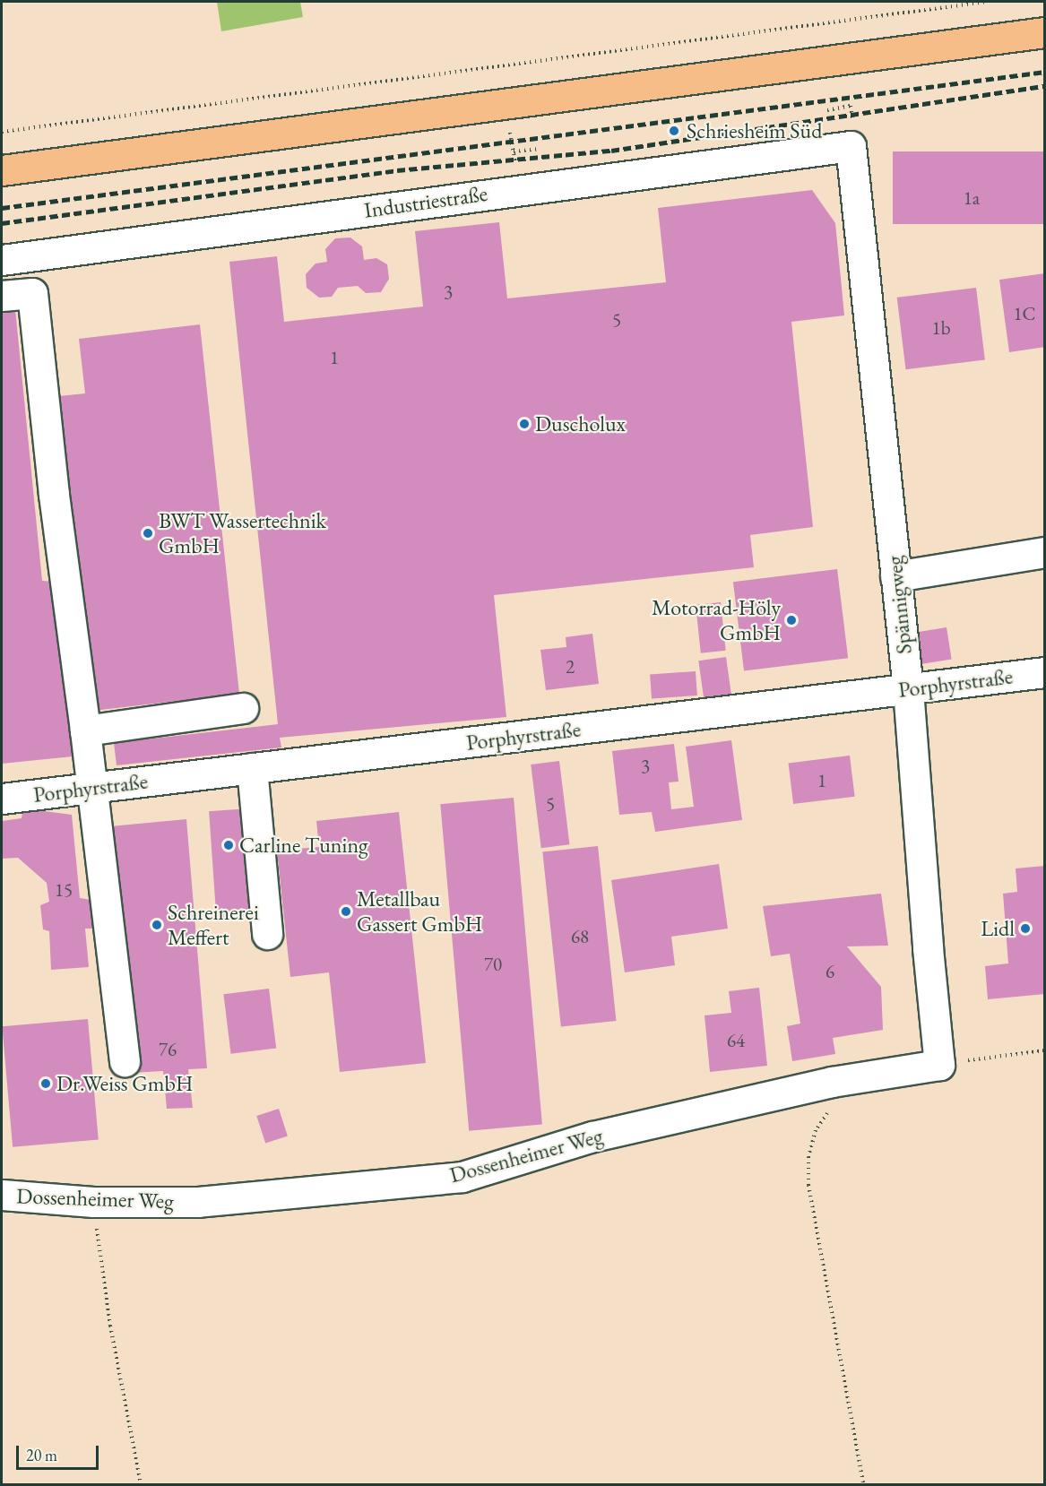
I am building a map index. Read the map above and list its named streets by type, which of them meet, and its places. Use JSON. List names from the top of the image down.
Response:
{
  "streets": {
    "street": [
      "Industriestraße",
      "Spännigweg",
      "Porphyrstraße",
      "Dossenheimer Weg"
    ]
  },
  "crossings": [
    ["Industriestraße", "Spännigweg"],
    ["Spännigweg", "Porphyrstraße"],
    ["Spännigweg", "Dossenheimer Weg"]
  ],
  "places": [
    "Schriesheim Süd",
    "Duscholux",
    "BWT Wassertechnik GmbH",
    "Motorrad-Höly GmbH",
    "Carline Tuning",
    "Metallbau Gassert GmbH",
    "Schreinerei Meffert",
    "Lidl",
    "Dr.Weiss GmbH"
  ],
  "house_numbers": [
    "1a",
    "3",
    "1C",
    "5",
    "1b",
    "1",
    "2",
    "3",
    "1",
    "5",
    "15",
    "68",
    "70",
    "6",
    "64",
    "76"
  ],
  "scale_bar": "20 m"
}
